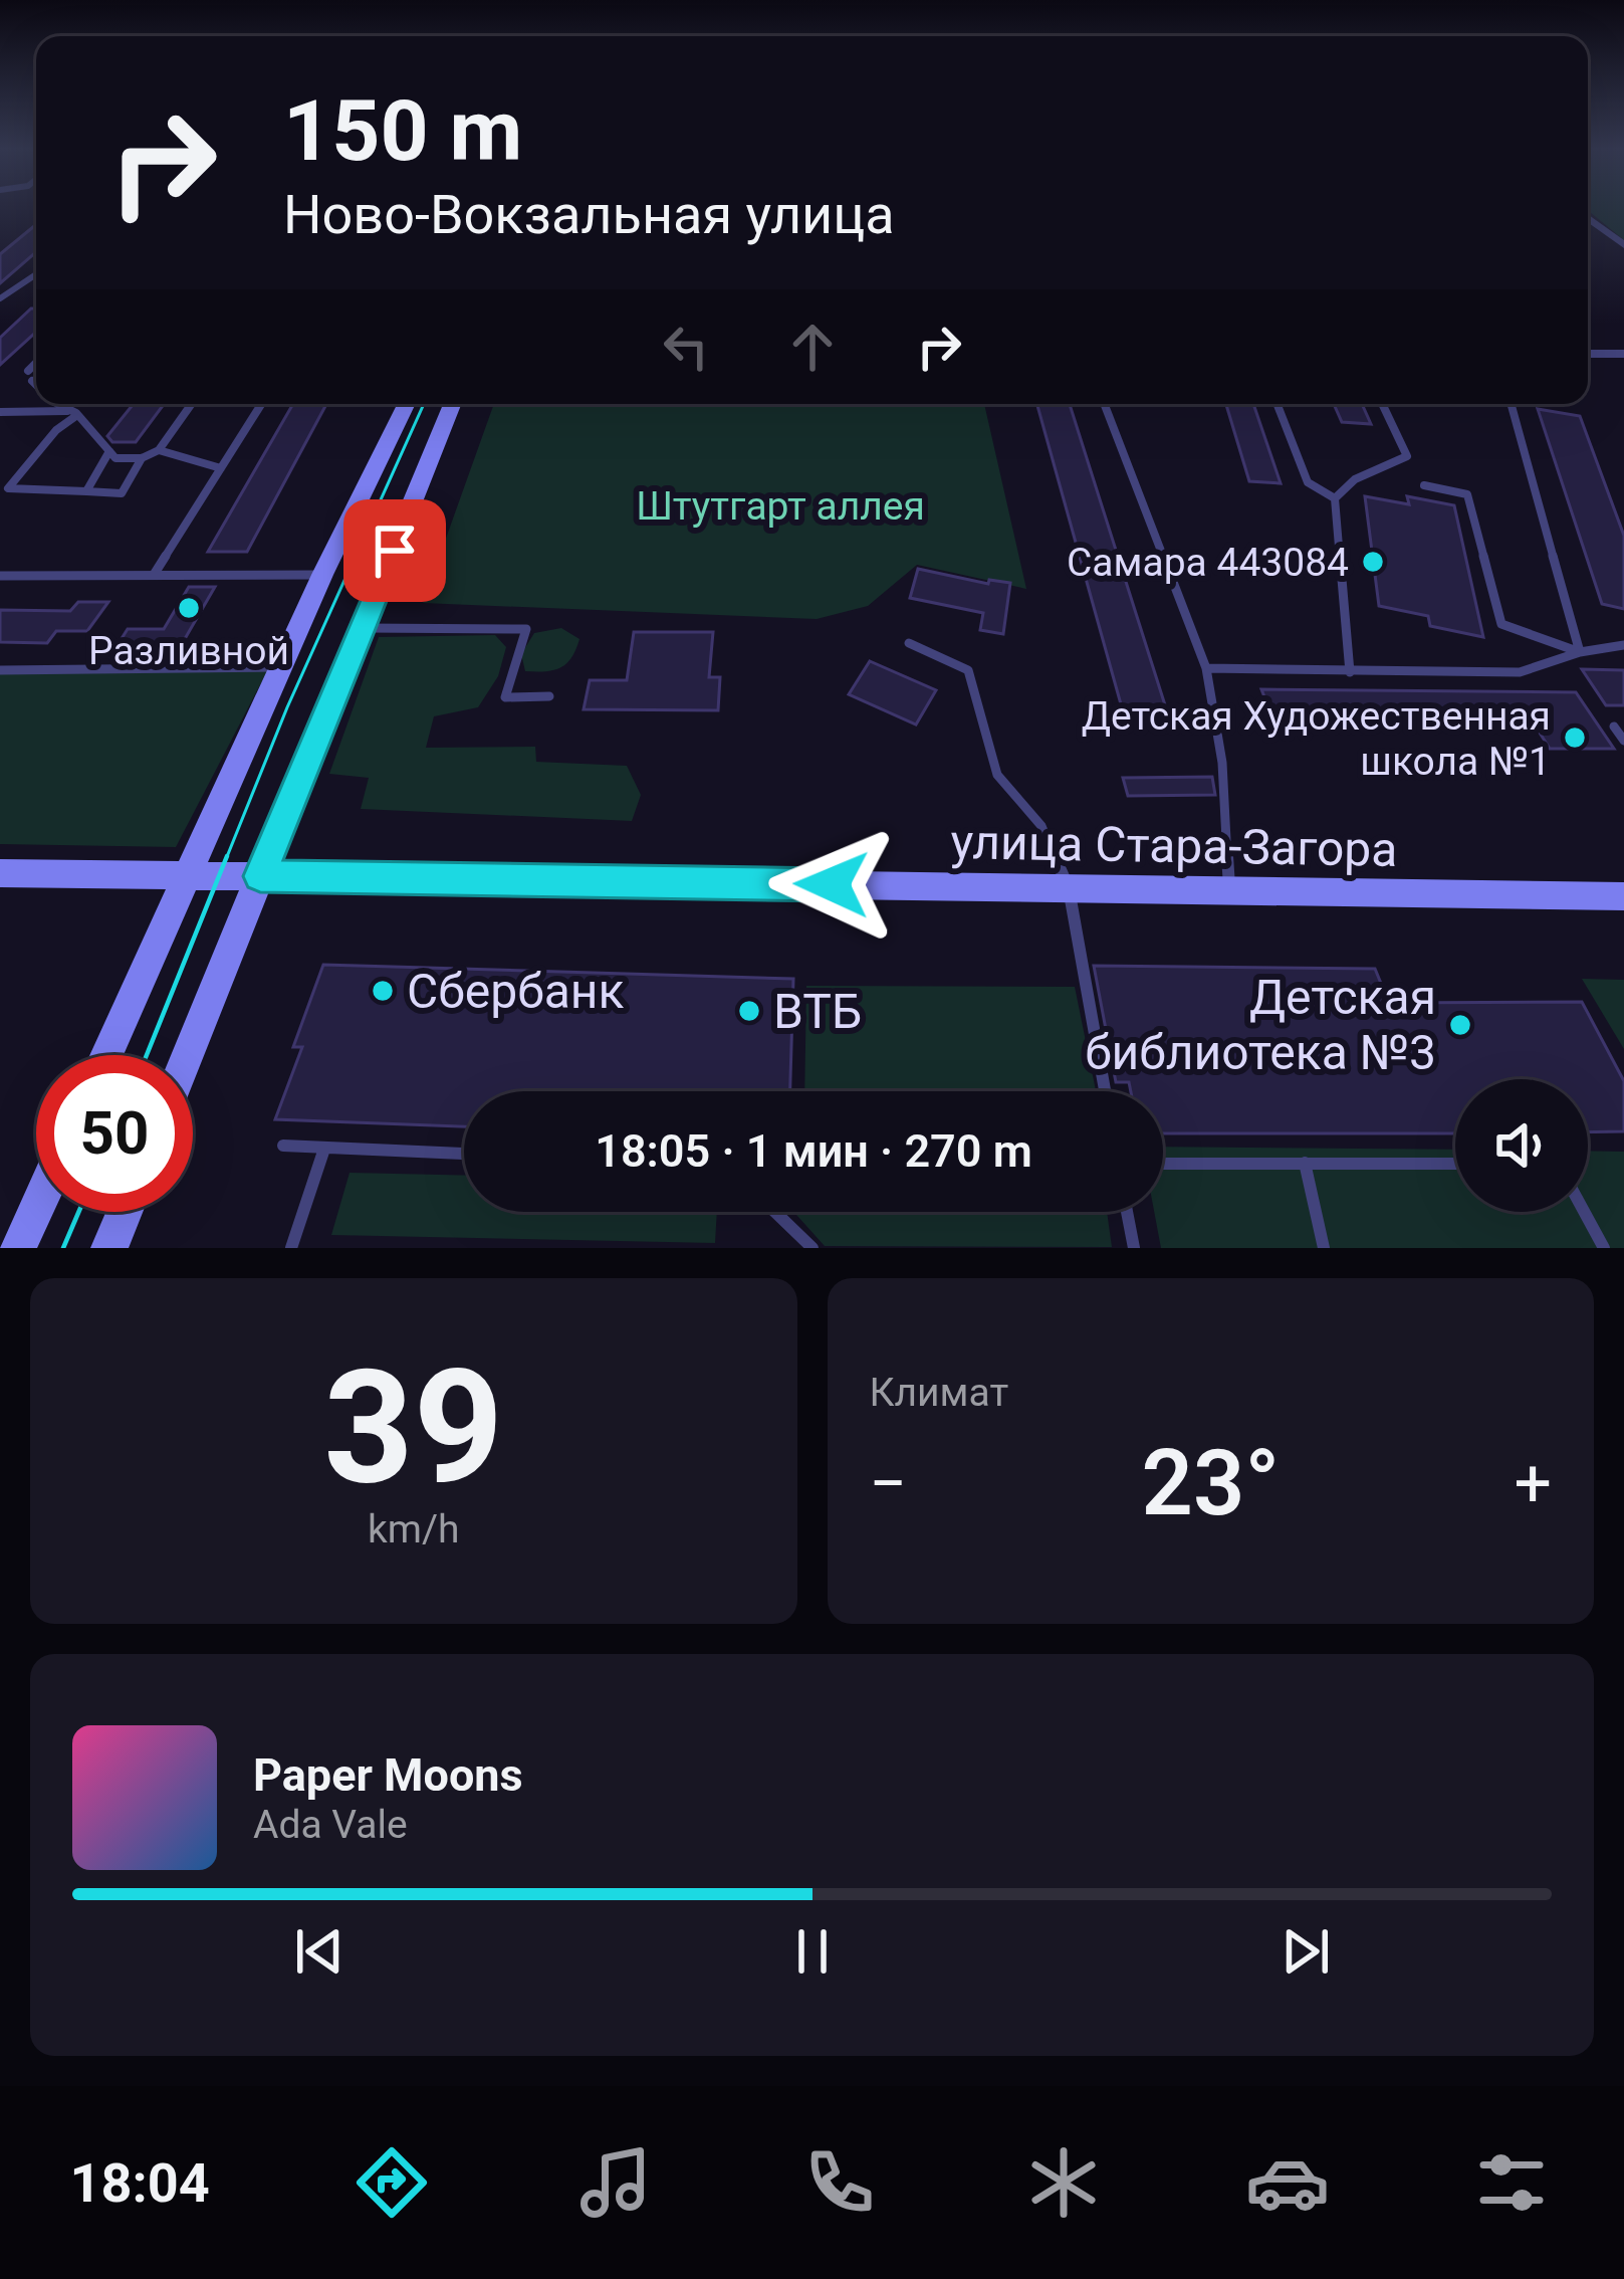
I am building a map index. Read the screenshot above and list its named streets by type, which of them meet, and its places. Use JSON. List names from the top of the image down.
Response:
{
  "streets": {
    "main road": ["улица Стара-Загора"]
  },
  "parks": ["Штутгарт аллея"],
  "places": [
    "Самара 443084",
    "Разливной",
    "Детская Художественная школа №1",
    "Сбербанк",
    "ВТБ",
    "Детская библиотека №3"
  ],
  "page": {
    "turn": ["150 m", "Ново-Вокзальная улица"],
    "limit": "50",
    "trip": "18:05 · 1 мин · 270 m",
    "tile": [
      ["39", "km/h"],
      "Климат"
    ],
    "heat": ["−", "23°", "+"],
    "song": ["Paper Moons", "Ada Vale"],
    "tabs": "18:04"
  }
}
